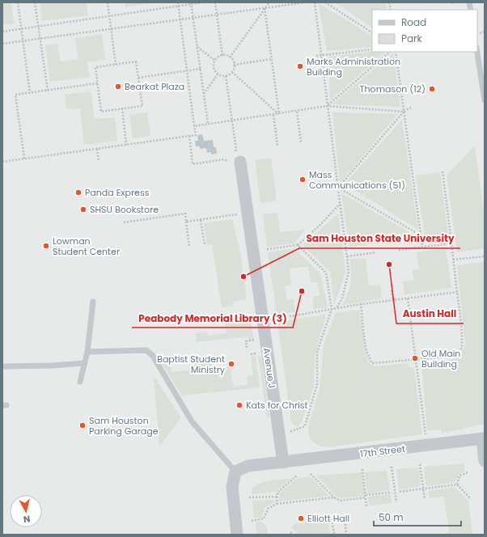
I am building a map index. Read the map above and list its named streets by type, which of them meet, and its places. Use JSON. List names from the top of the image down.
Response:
{
  "streets": {
    "street": ["Avenue J", "17th Street"]
  },
  "crossings": [
    ["Avenue J", "17th Street"]
  ],
  "places": [
    "Marks Administration Building",
    "Bearkat Plaza",
    "Thomason (12)",
    "Mass Communications (51)",
    "Panda Express",
    "SHSU Bookstore",
    "Lowman Student Center",
    "Austin Hall",
    "Sam Houston State University",
    "Peabody Memorial Library (3)",
    "Old Main Building",
    "Baptist Student Ministry",
    "Kats for Christ",
    "Sam Houston Parking Garage",
    "Elliott Hall"
  ],
  "legend": ["Road", "Park"],
  "scale_bar": "50 m",
  "north": "bottom"
}
